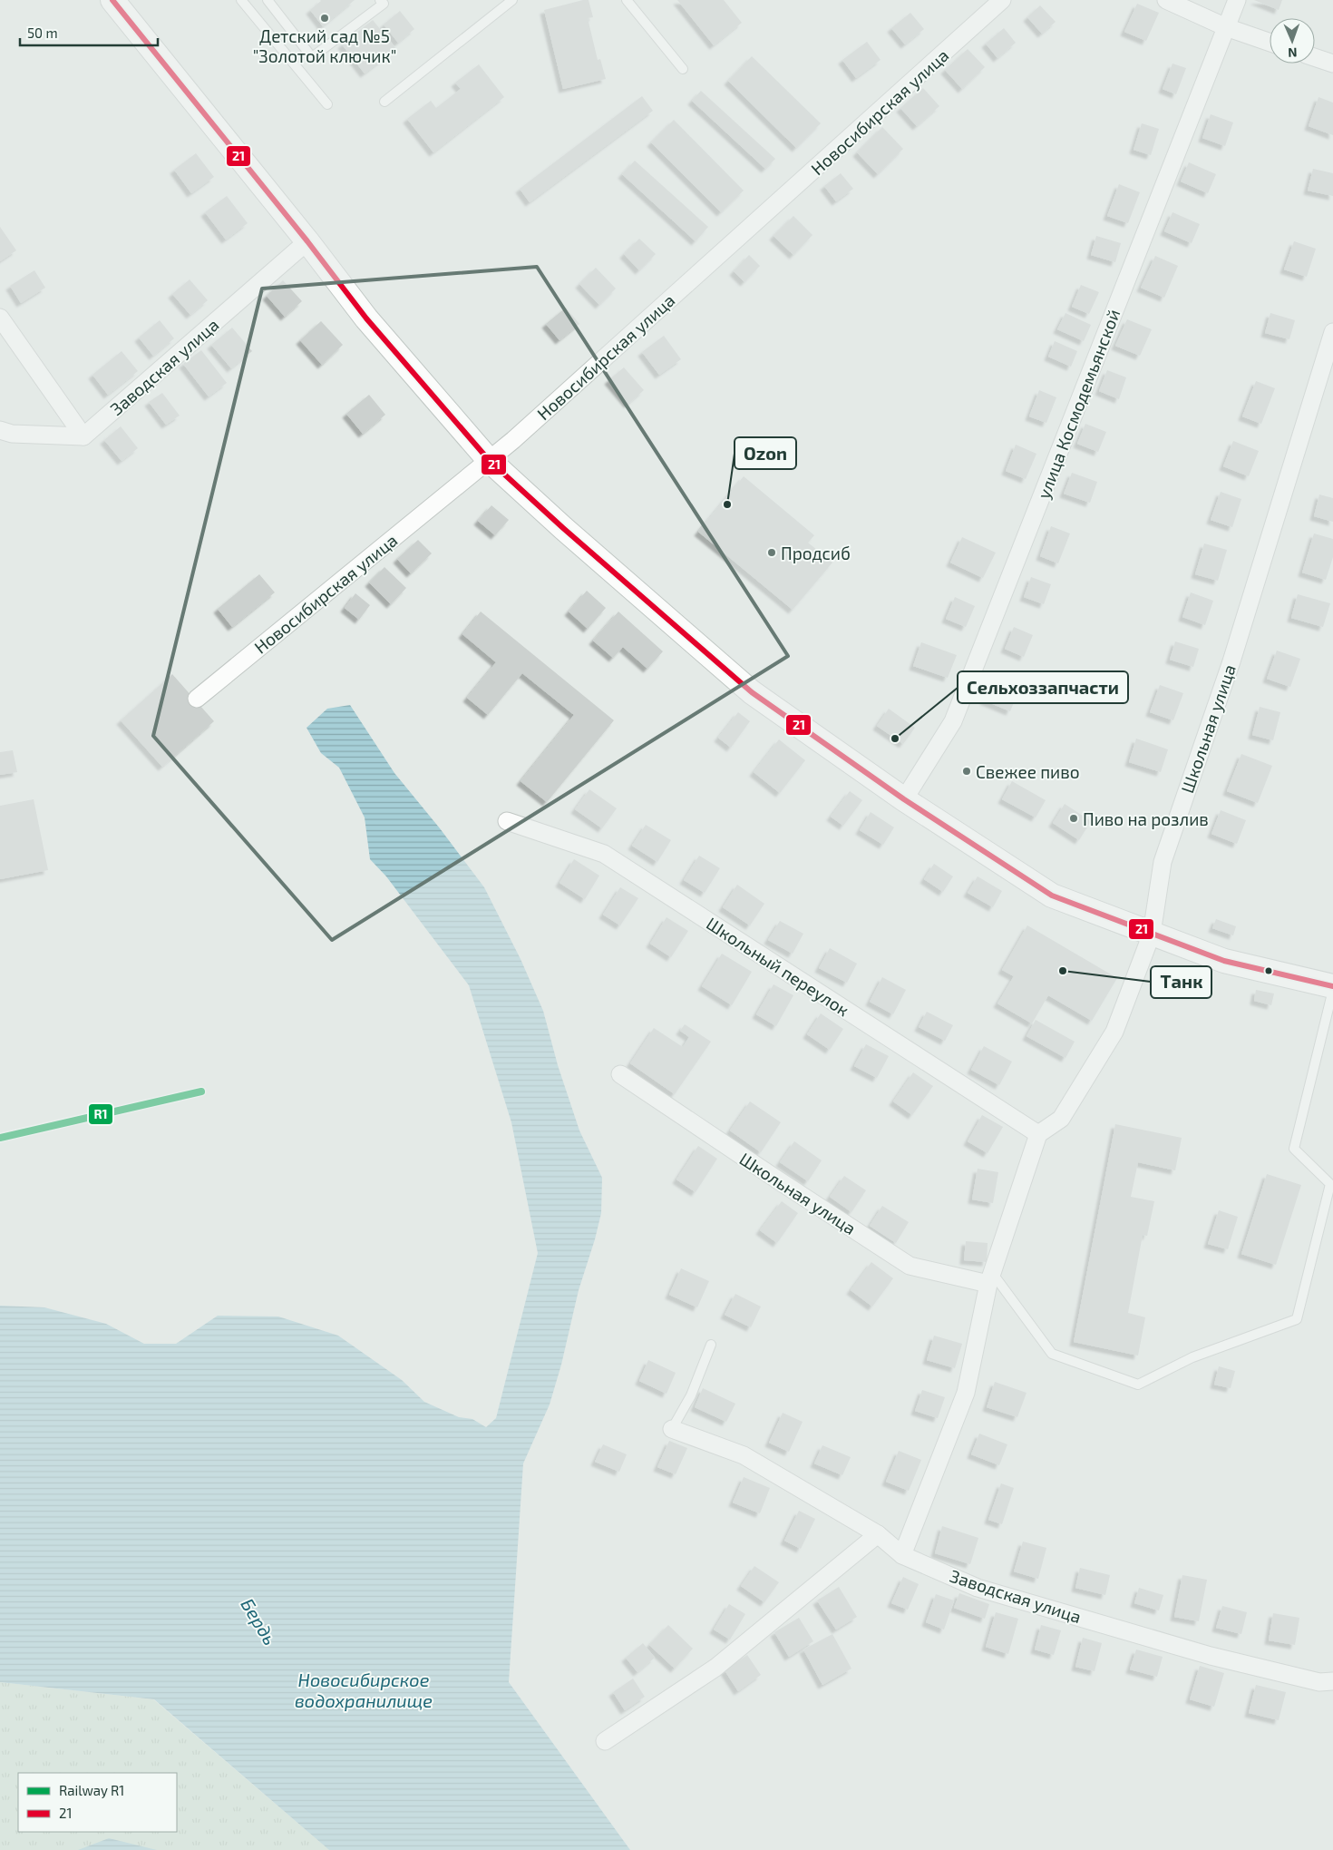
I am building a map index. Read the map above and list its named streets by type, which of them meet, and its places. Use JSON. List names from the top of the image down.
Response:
{
  "streets": {
    "street": [
      "Новосибирская улица",
      "Заводская улица",
      "улица Космодемьянской",
      "Школьная улица",
      "Школьный переулок"
    ]
  },
  "crossings": [
    ["Школьная улица", "Школьный переулок"]
  ],
  "water": ["Бердь", "Новосибирское водохранилище"],
  "places": [
    "Детский сад №5 \"Золотой ключик\"",
    "Ozon",
    "Продсиб",
    "Сельхоззапчасти",
    "Свежее пиво",
    "Пиво на розлив",
    "Танк"
  ],
  "lines": ["transit line 21", "rail line R1"],
  "legend": ["Railway R1", "21"],
  "scale_bar": "50 m",
  "north": "bottom"
}
